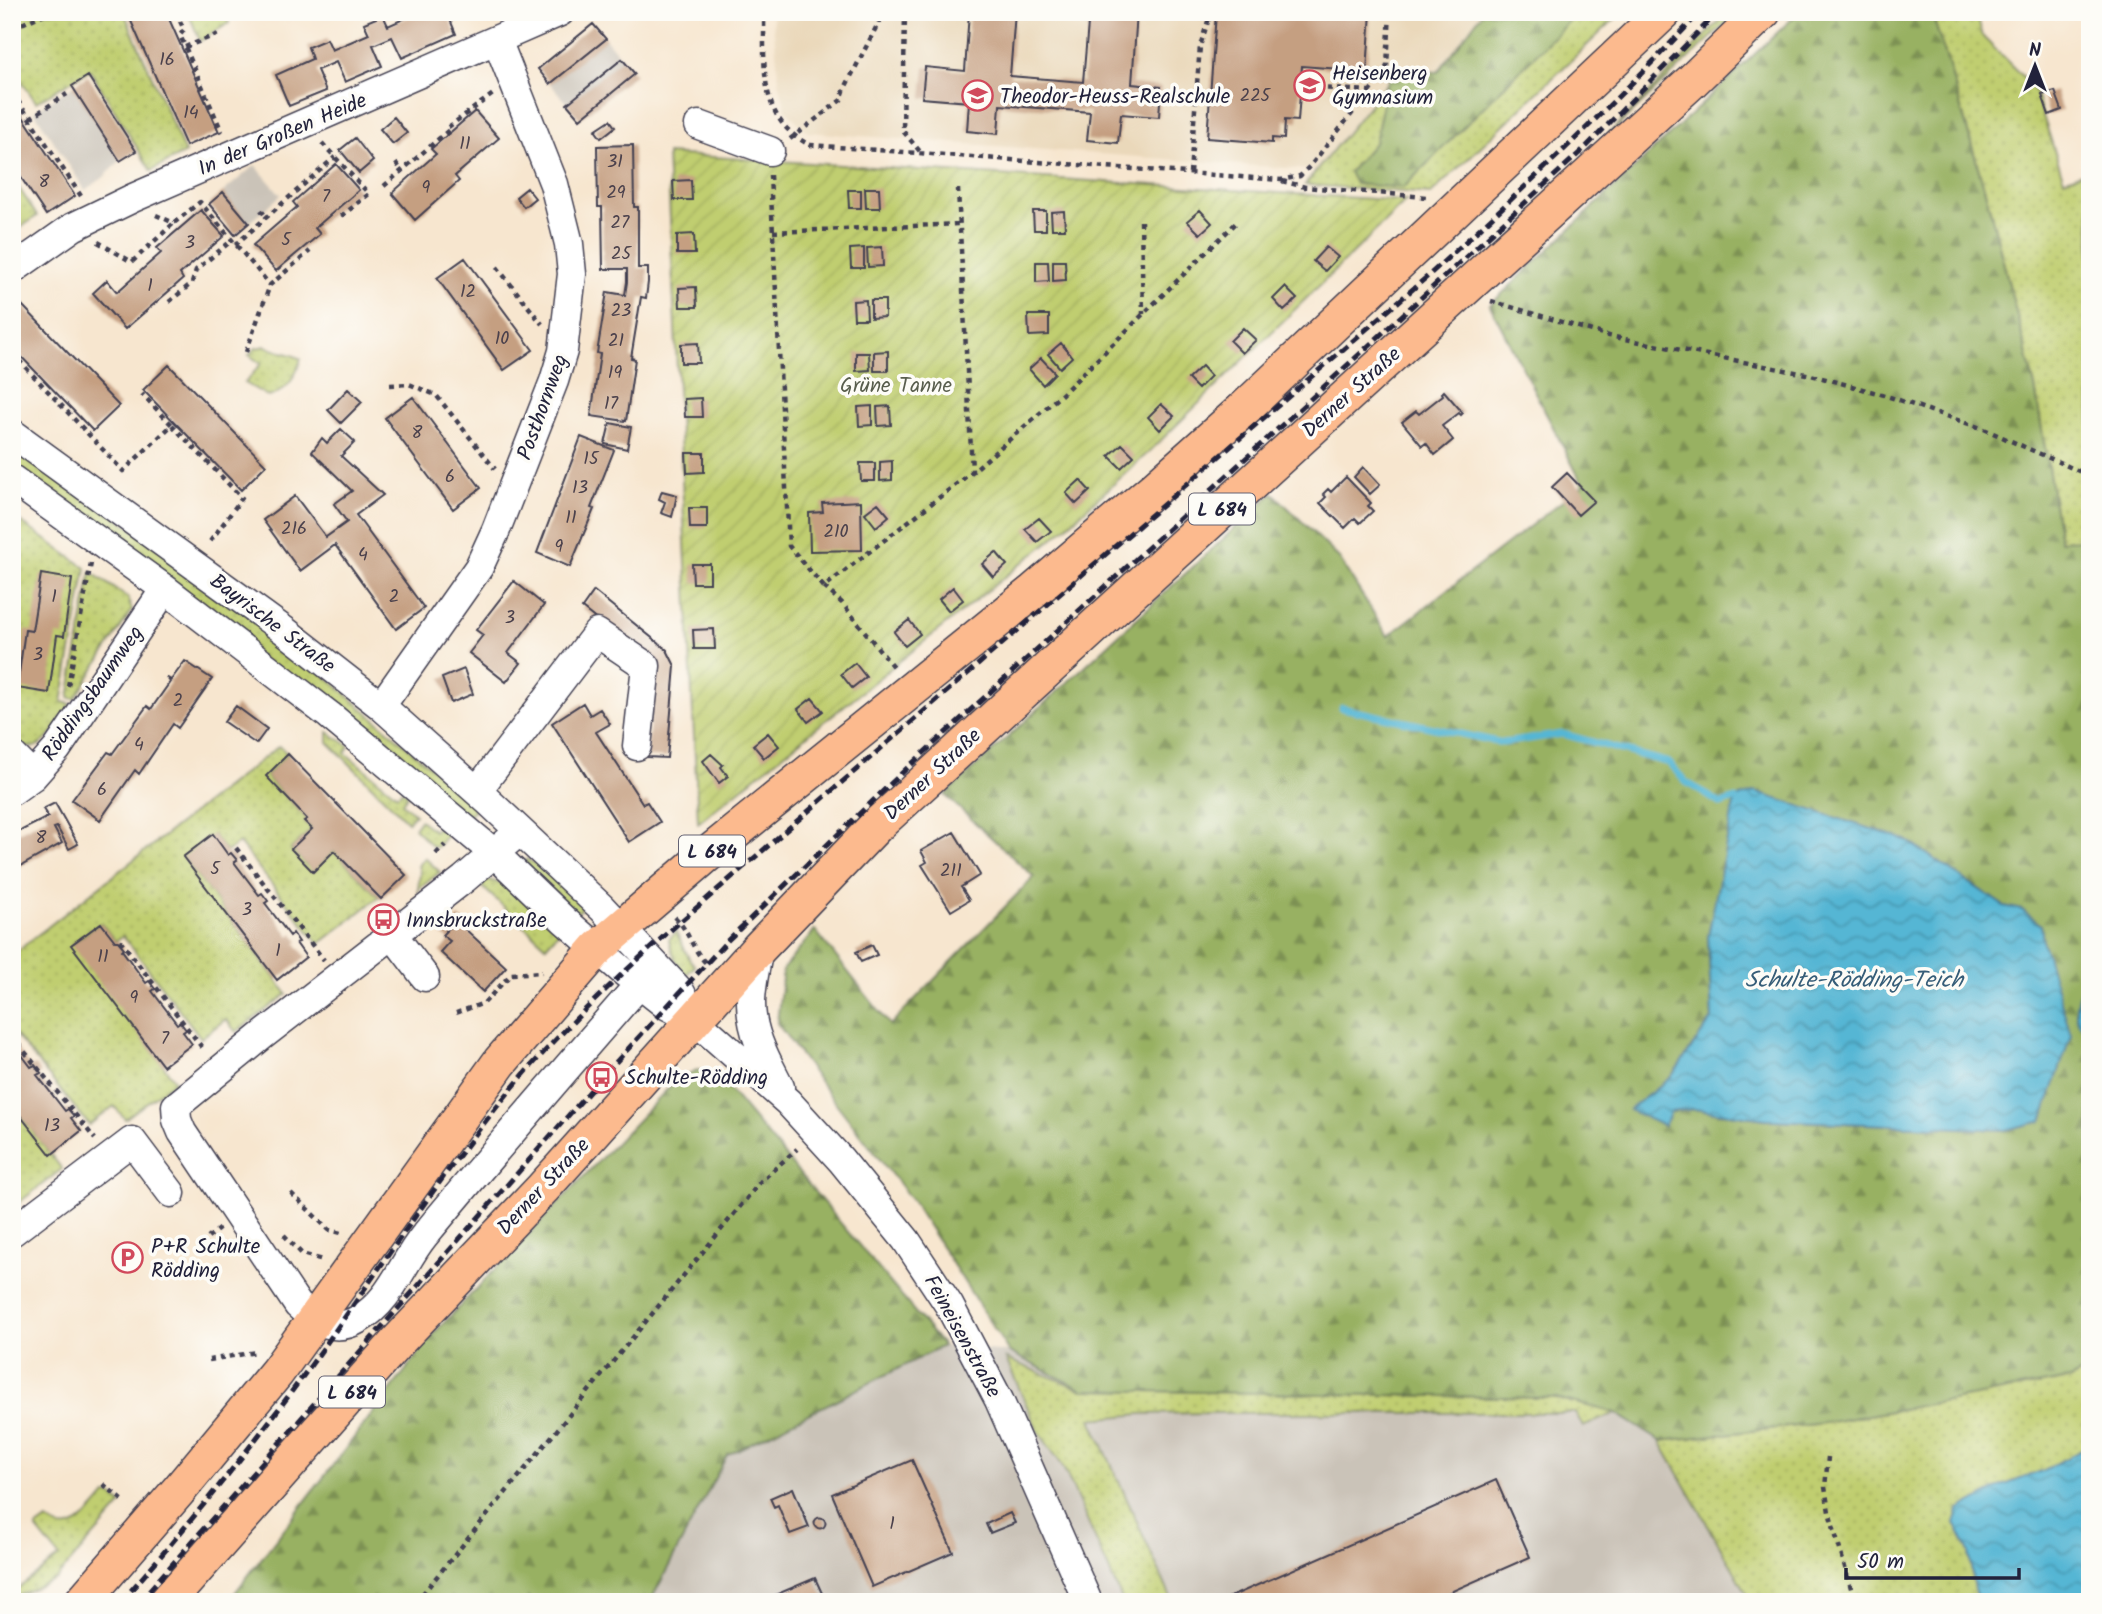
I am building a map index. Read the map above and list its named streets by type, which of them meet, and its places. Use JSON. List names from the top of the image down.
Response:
{
  "streets": {
    "main road": ["Derner Straße", "L 684"],
    "street": [
      "In der Großen Heide",
      "Posthornweg",
      "Bayrische Straße",
      "Röddingsbaumweg",
      "Feineisenstraße"
    ]
  },
  "crossings": [
    ["In der Großen Heide", "Posthornweg"],
    ["Derner Straße", "Bayrische Straße"],
    ["Derner Straße", "Feineisenstraße"],
    ["Posthornweg", "Bayrische Straße"],
    ["L 684", "Bayrische Straße"],
    ["Bayrische Straße", "Röddingsbaumweg"],
    ["Bayrische Straße", "Feineisenstraße"]
  ],
  "water": ["Schulte-Rödding-Teich"],
  "parks": ["Grüne Tanne"],
  "places": {
    "school or university": ["Heisenberg Gymnasium", "Theodor-Heuss-Realschule"],
    "bus stop": ["Innsbruckstraße", "Schulte-Rödding"],
    "parking": ["P+R Schulte Rödding"]
  },
  "house_numbers": [
    "16",
    "225",
    "14",
    "11",
    "31",
    "8",
    "9",
    "29",
    "7",
    "27",
    "5",
    "3",
    "25",
    "1",
    "12",
    "23",
    "10",
    "21",
    "19",
    "17",
    "8",
    "15",
    "6",
    "13",
    "11",
    "216",
    "210",
    "9",
    "4",
    "1",
    "2",
    "3",
    "3",
    "2",
    "4",
    "6",
    "8",
    "5",
    "211",
    "3",
    "1",
    "11",
    "9",
    "7",
    "13",
    "1"
  ],
  "scale_bar": "50 m",
  "north": "top"
}
